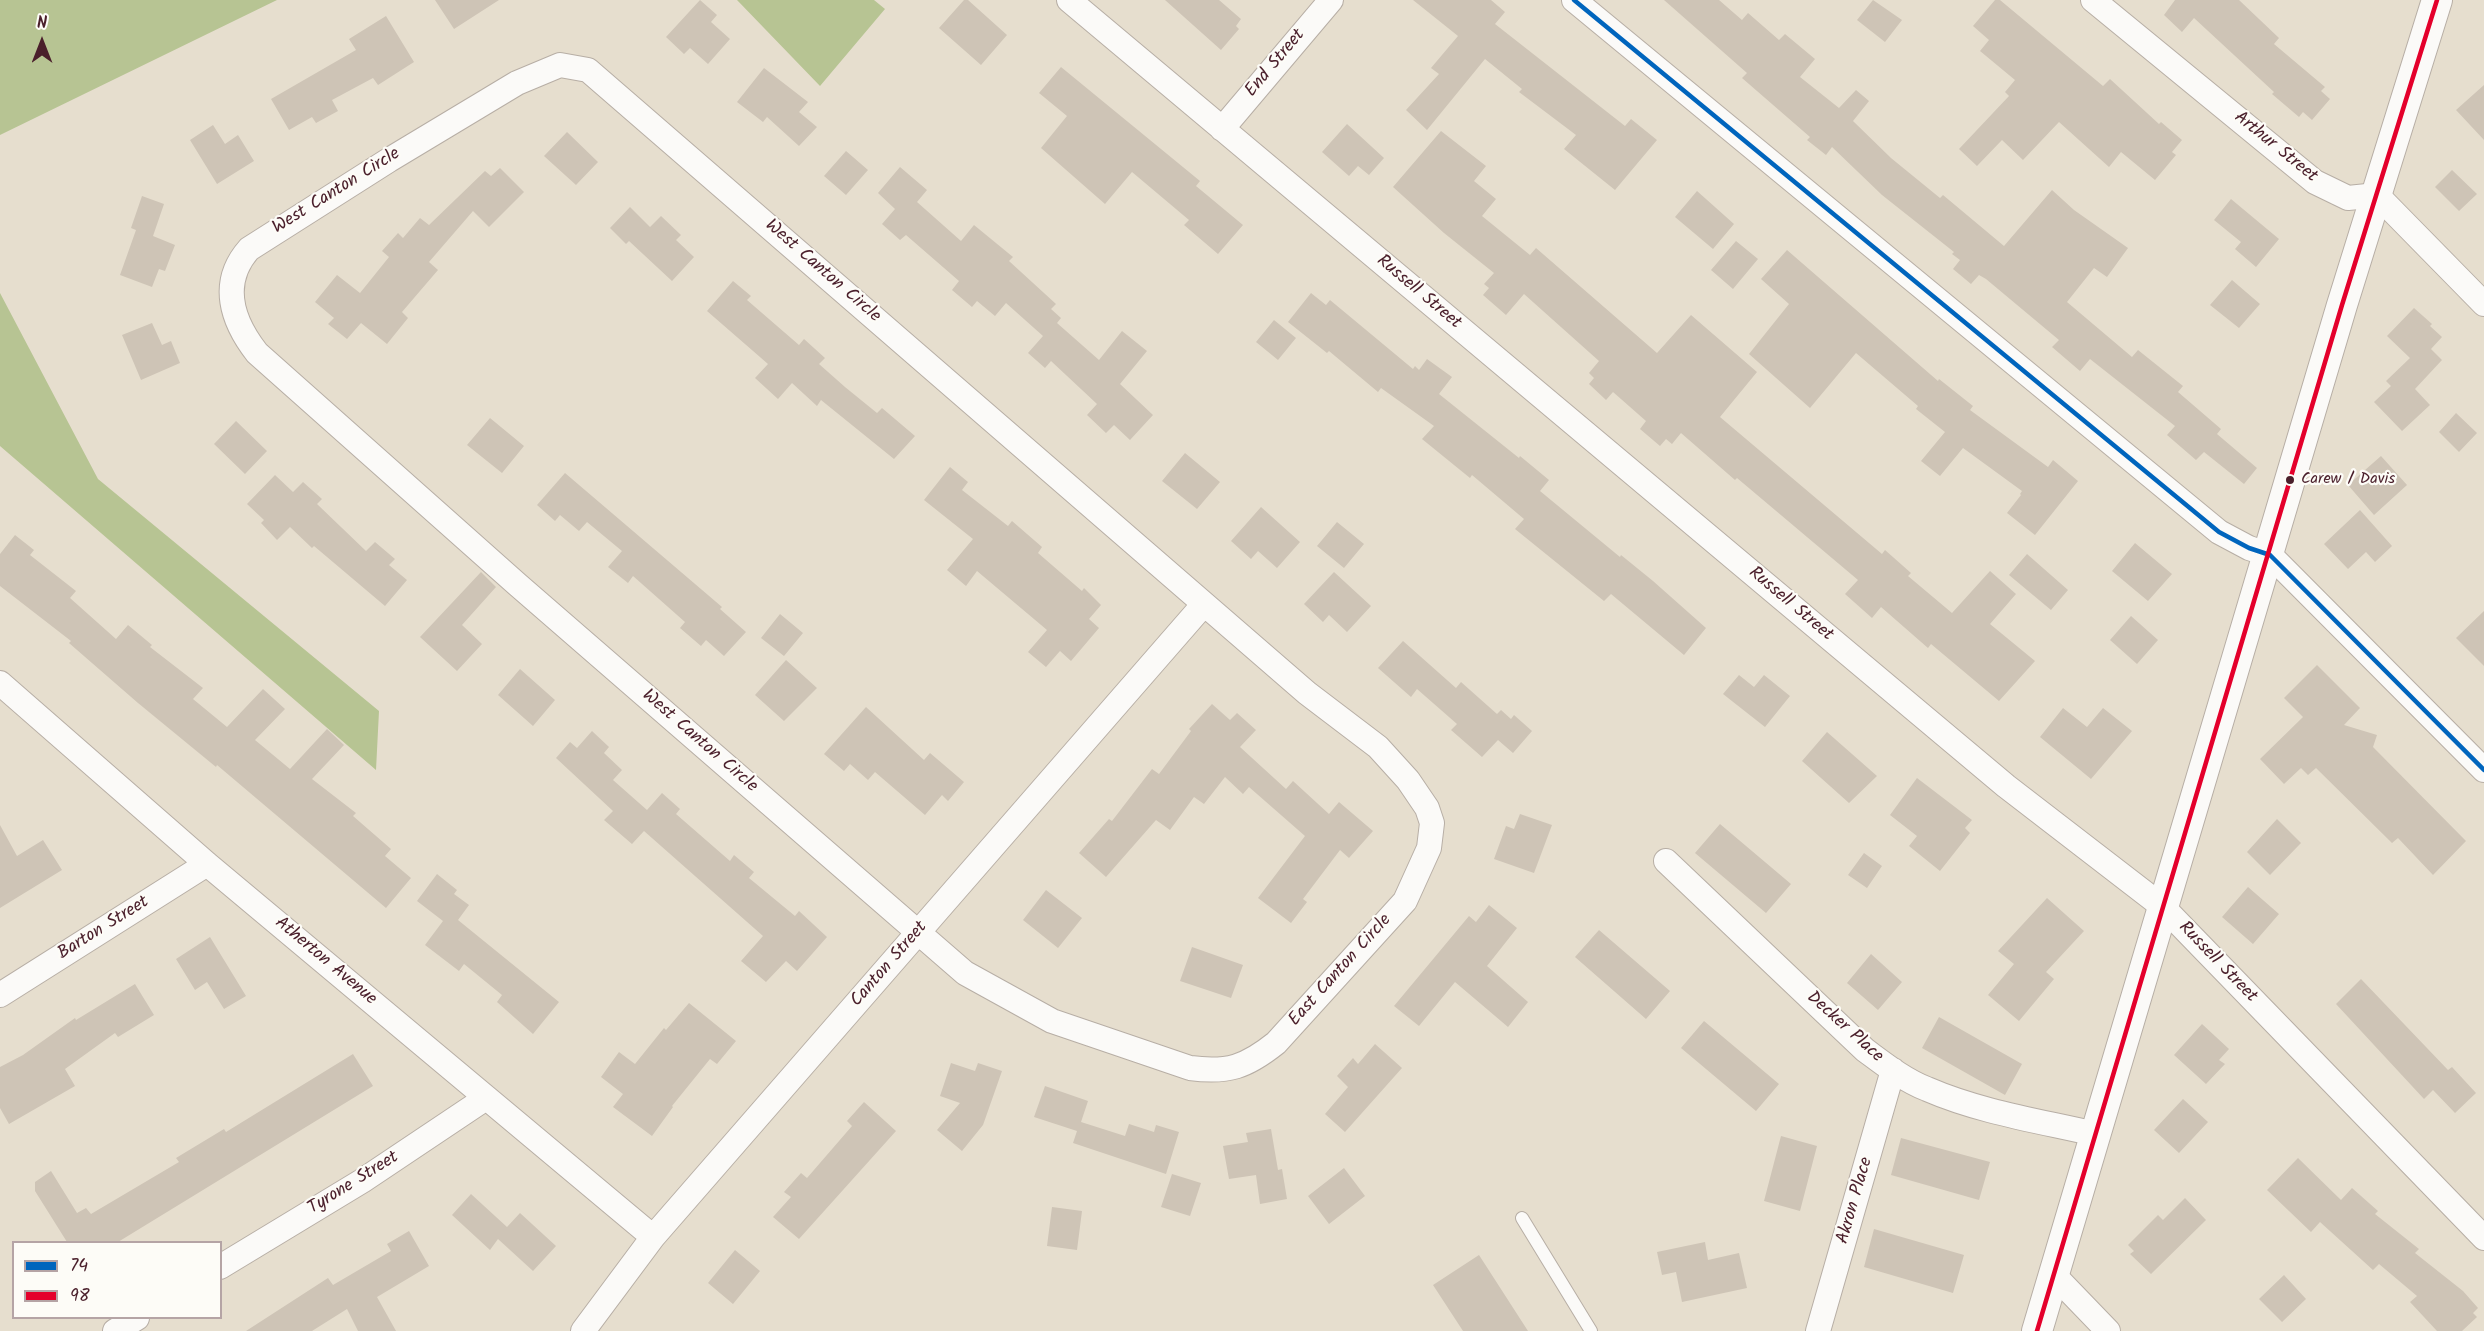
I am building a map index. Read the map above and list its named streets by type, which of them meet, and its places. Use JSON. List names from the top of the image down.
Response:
{
  "streets": {
    "street": [
      "End Street",
      "Arthur Street",
      "West Canton Circle",
      "Russell Street",
      "Barton Street",
      "Atherton Avenue",
      "Canton Street",
      "East Canton Circle",
      "Decker Place",
      "Tyrone Street",
      "Akron Place"
    ]
  },
  "crossings": [
    ["End Street", "Russell Street"],
    ["West Canton Circle", "Canton Street"],
    ["West Canton Circle", "East Canton Circle"],
    ["Barton Street", "Atherton Avenue"],
    ["Atherton Avenue", "Canton Street"],
    ["Atherton Avenue", "Tyrone Street"],
    ["Canton Street", "East Canton Circle"],
    ["Decker Place", "Akron Place"]
  ],
  "places": ["Carew / Davis"],
  "lines": ["transit line 74", "transit line 98"],
  "legend": ["74", "98"],
  "north": "top"
}
